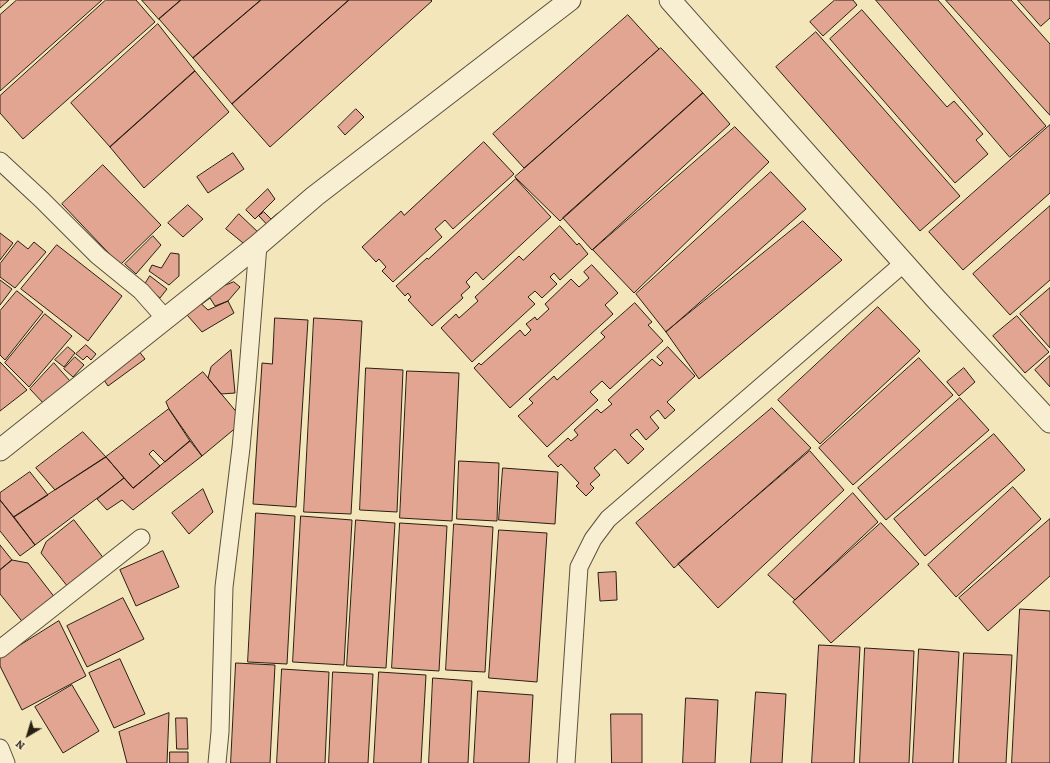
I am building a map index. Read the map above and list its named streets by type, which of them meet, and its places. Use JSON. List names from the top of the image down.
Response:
{
  "north": "bottom left"
}
